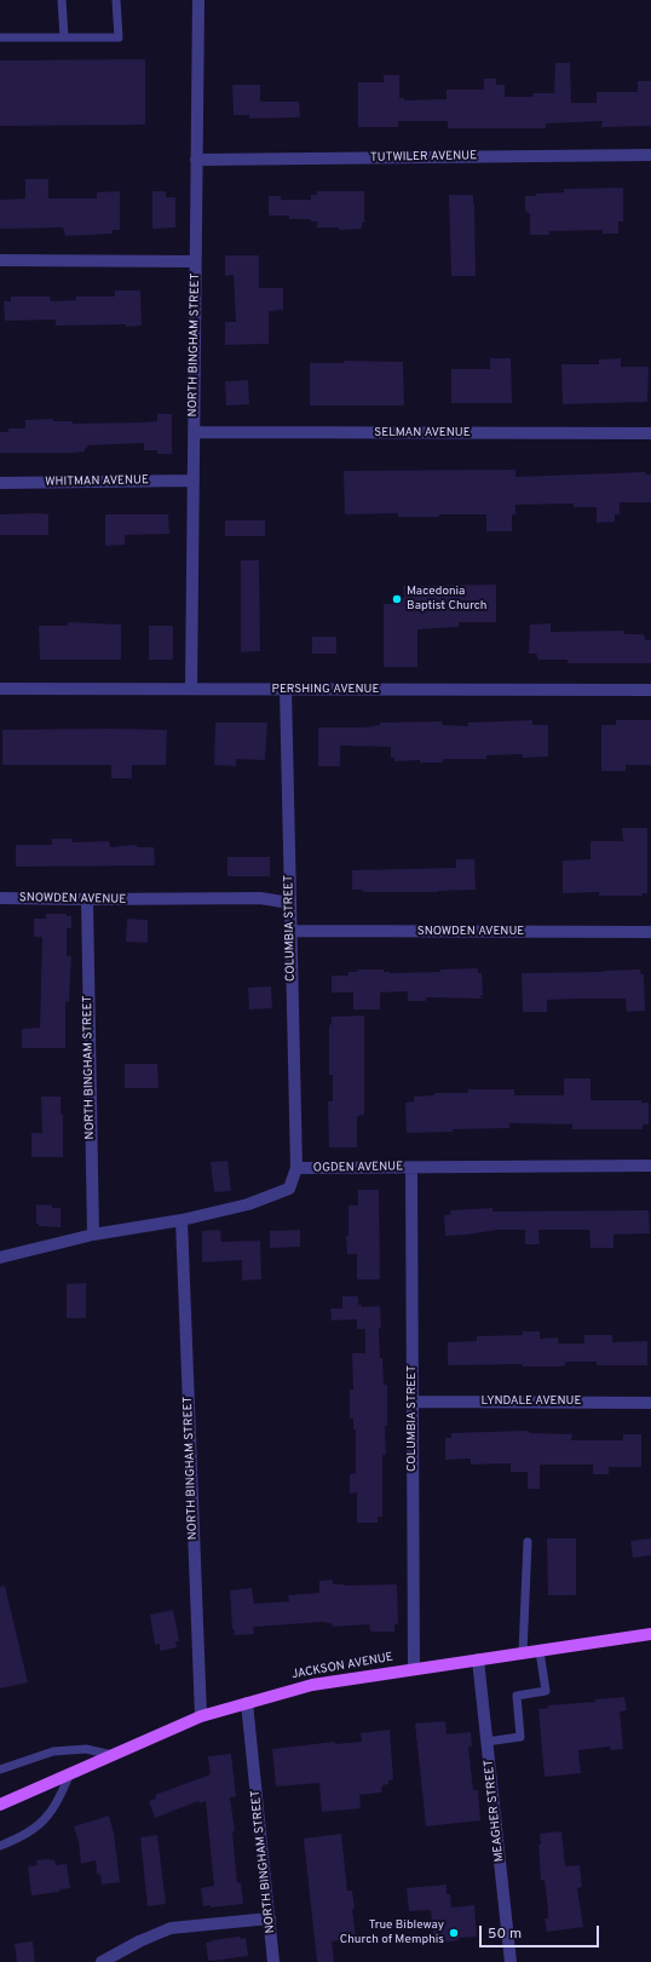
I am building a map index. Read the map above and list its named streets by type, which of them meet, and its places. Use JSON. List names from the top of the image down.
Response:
{
  "streets": {
    "main road": ["JACKSON AVENUE"],
    "street": [
      "TUTWILER AVENUE",
      "NORTH BINGHAM STREET",
      "SELMAN AVENUE",
      "WHITMAN AVENUE",
      "PERSHING AVENUE",
      "SNOWDEN AVENUE",
      "COLUMBIA STREET",
      "OGDEN AVENUE",
      "LYNDALE AVENUE",
      "MEAGHER STREET"
    ]
  },
  "crossings": [
    ["TUTWILER AVENUE", "NORTH BINGHAM STREET"],
    ["NORTH BINGHAM STREET", "SELMAN AVENUE"],
    ["NORTH BINGHAM STREET", "WHITMAN AVENUE"],
    ["NORTH BINGHAM STREET", "PERSHING AVENUE"],
    ["NORTH BINGHAM STREET", "SNOWDEN AVENUE"],
    ["NORTH BINGHAM STREET", "OGDEN AVENUE"],
    ["NORTH BINGHAM STREET", "JACKSON AVENUE"],
    ["PERSHING AVENUE", "COLUMBIA STREET"],
    ["SNOWDEN AVENUE", "COLUMBIA STREET"],
    ["COLUMBIA STREET", "OGDEN AVENUE"],
    ["COLUMBIA STREET", "LYNDALE AVENUE"],
    ["COLUMBIA STREET", "JACKSON AVENUE"],
    ["JACKSON AVENUE", "MEAGHER STREET"]
  ],
  "places": ["Macedonia Baptist Church", "True Bibleway Church of Memphis"],
  "scale_bar": "50 m"
}
